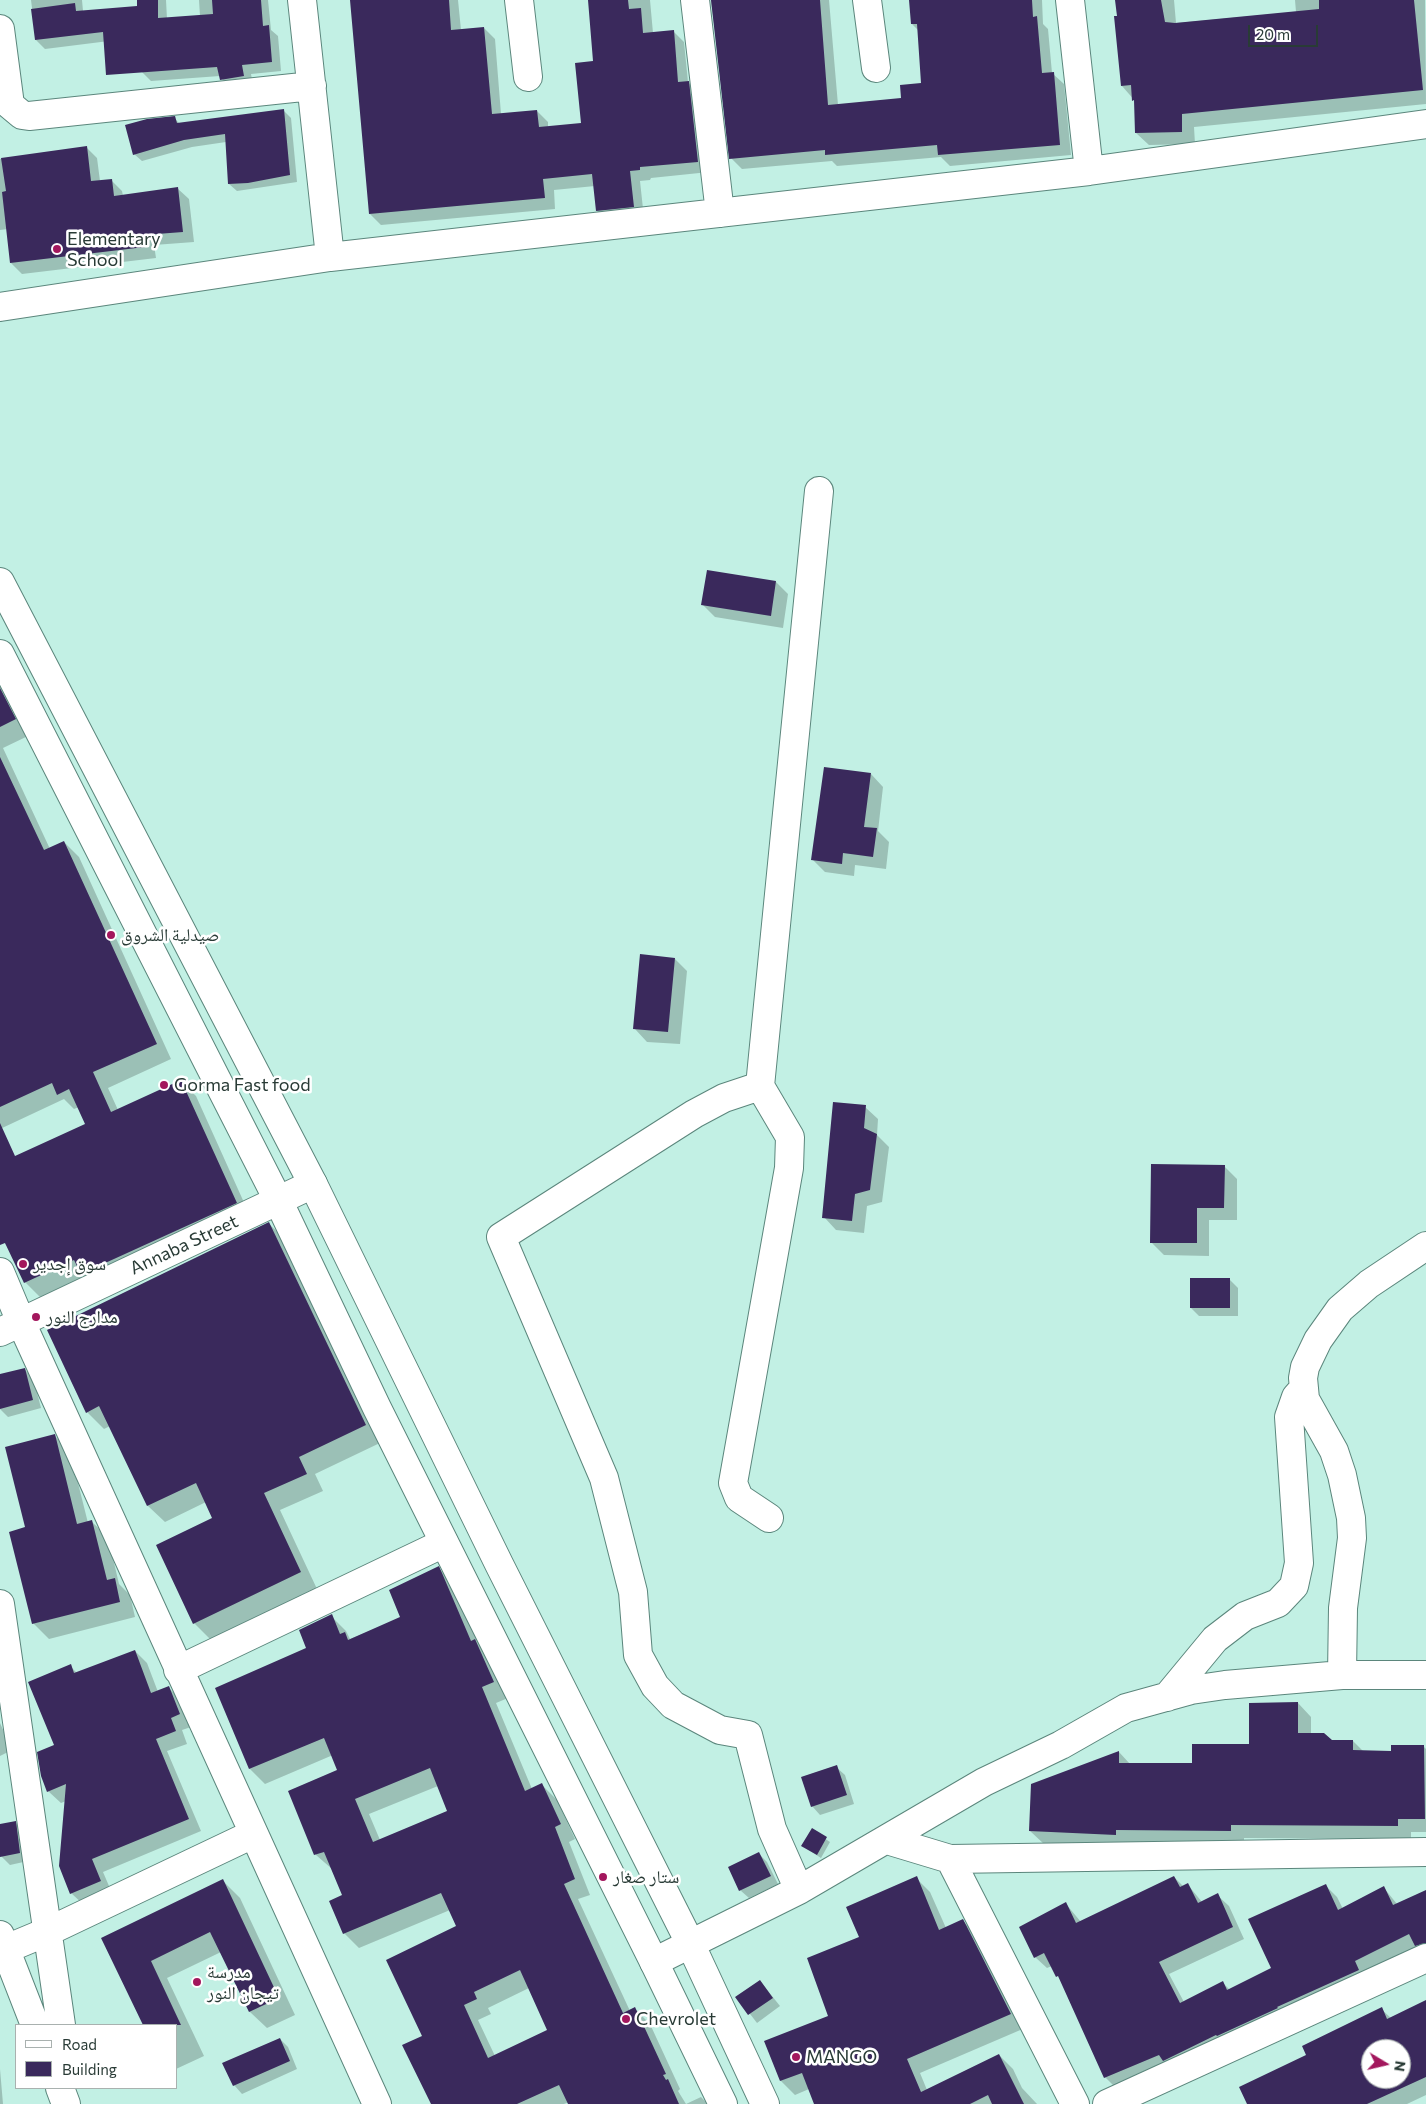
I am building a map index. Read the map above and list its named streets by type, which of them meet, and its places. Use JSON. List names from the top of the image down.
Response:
{
  "streets": {
    "street": ["Annaba Street"]
  },
  "places": [
    "Elementary School",
    "صيدلية الشروق",
    "Gorma Fast food",
    "سوق إجدير",
    "مدارج النور",
    "ستار صغار",
    "مدرسة تيجان النور",
    "Chevrolet",
    "MANGO"
  ],
  "legend": ["Road", "Building"],
  "scale_bar": "20 m",
  "north": "right"
}
